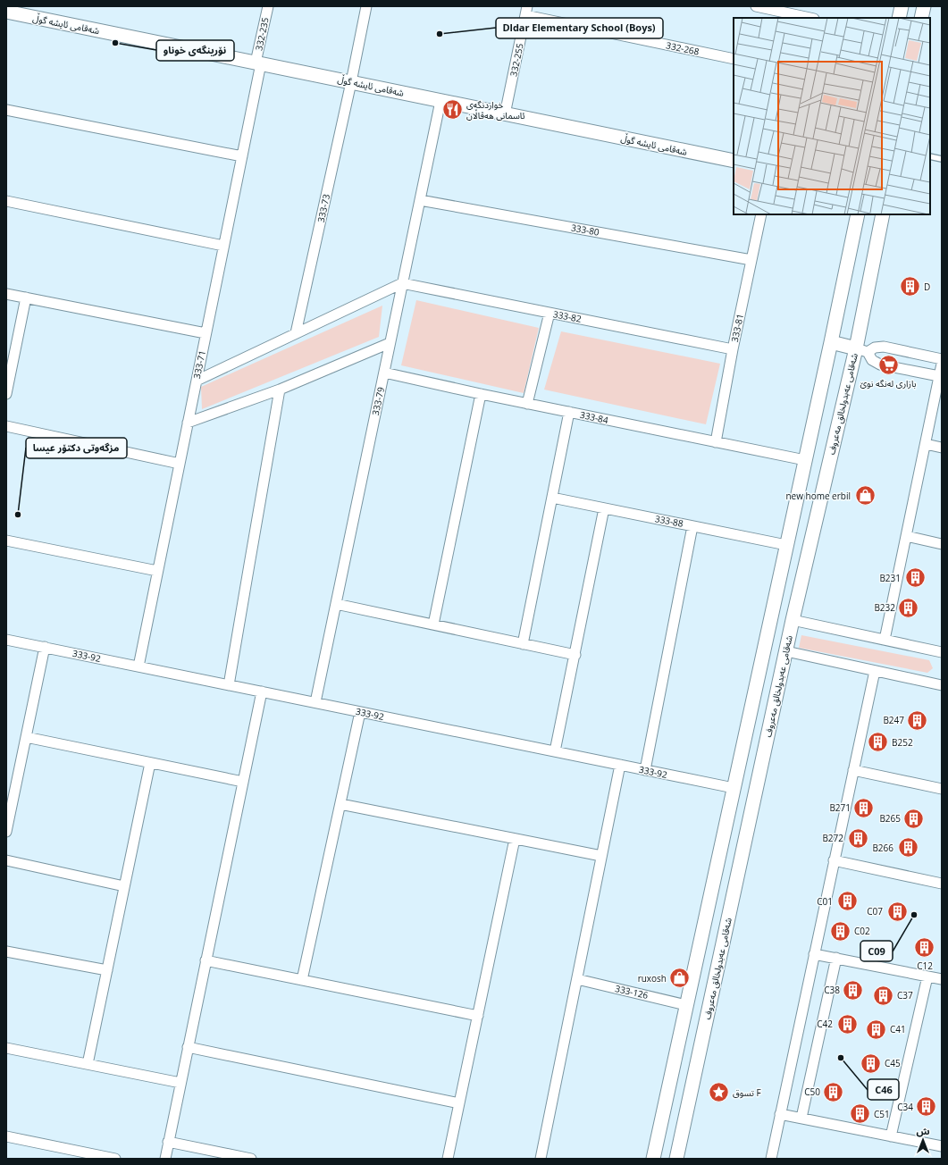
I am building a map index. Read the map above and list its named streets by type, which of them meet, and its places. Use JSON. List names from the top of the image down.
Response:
{
  "streets": {
    "main road": ["شەقامی ئایشە گوڵ", "شەقامی عەبدولخالق مەعروف"],
    "street": [
      "332-235",
      "332-268",
      "332-255",
      "333-73",
      "333-80",
      "333-82",
      "333-81",
      "333-71",
      "333-79",
      "333-84",
      "333-88",
      "333-92",
      "333-126"
    ]
  },
  "crossings": [
    ["شەقامی ئایشە گوڵ", "332-235"],
    ["شەقامی ئایشە گوڵ", "332-255"],
    ["شەقامی ئایشە گوڵ", "333-73"],
    ["شەقامی ئایشە گوڵ", "333-71"],
    ["شەقامی ئایشە گوڵ", "333-79"],
    ["332-235", "333-71"],
    ["332-268", "332-255"],
    ["333-80", "333-81"],
    ["333-80", "333-79"],
    ["333-82", "333-81"],
    ["333-82", "333-79"],
    ["333-81", "333-84"],
    ["333-71", "333-92"],
    ["333-79", "333-84"],
    ["333-79", "333-92"]
  ],
  "places": {
    "other": [
      "Dldar Elementary School (Boys)",
      "نۆرینگەی خوناو",
      "مزگەوتی دکتۆر عیسا",
      "C09",
      "C46"
    ],
    "restaurant": ["خواردنگەی ئاسمانی هەڤاڵان"],
    "building": [
      "D",
      "B231",
      "B232",
      "B247",
      "B252",
      "B271",
      "B265",
      "B272",
      "B266",
      "C01",
      "C07",
      "C02",
      "C12",
      "C38",
      "C37",
      "C42",
      "C41",
      "C45",
      "C50",
      "C34",
      "C51"
    ],
    "supermarket": ["بازاری لەنگە نوێ"],
    "shop": ["new home erbil", "ruxosh"],
    "place": ["تسوق F"]
  },
  "north": "top"
}
